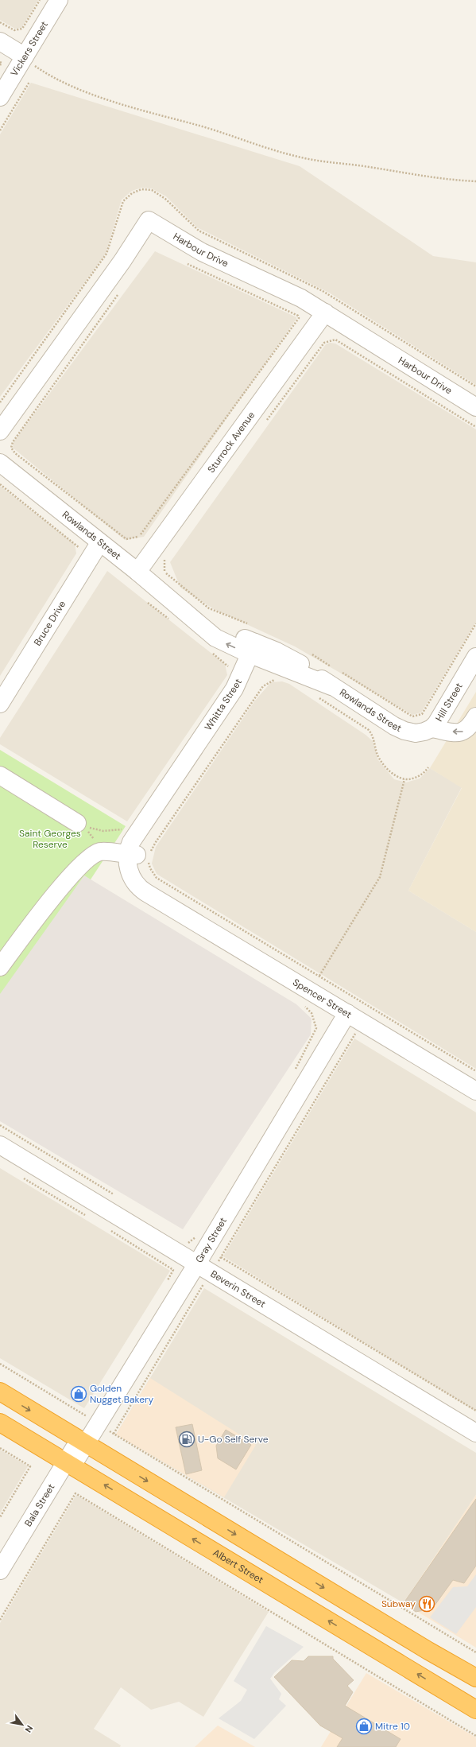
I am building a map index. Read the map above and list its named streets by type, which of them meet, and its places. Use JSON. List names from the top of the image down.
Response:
{
  "streets": {
    "highway": ["Albert Street"],
    "street": [
      "Vickers Street",
      "Harbour Drive",
      "Sturrock Avenue",
      "Rowlands Street",
      "Bruce Drive",
      "Hill Street",
      "Whitta Street",
      "Spencer Street",
      "Gray Street",
      "Beverin Street",
      "Bala Street"
    ]
  },
  "crossings": [
    ["Harbour Drive", "Sturrock Avenue"],
    ["Sturrock Avenue", "Rowlands Street"],
    ["Rowlands Street", "Bruce Drive"],
    ["Rowlands Street", "Hill Street"],
    ["Rowlands Street", "Whitta Street"],
    ["Whitta Street", "Spencer Street"],
    ["Spencer Street", "Gray Street"],
    ["Gray Street", "Beverin Street"],
    ["Gray Street", "Bala Street"],
    ["Gray Street", "Albert Street"],
    ["Bala Street", "Albert Street"]
  ],
  "parks": ["Saint Georges Reserve"],
  "places": {
    "shop": ["Golden Nugget Bakery", "Mitre 10"],
    "fuel station": ["U-Go Self Serve"],
    "restaurant": ["Subway"]
  },
  "north": "bottom right"
}
